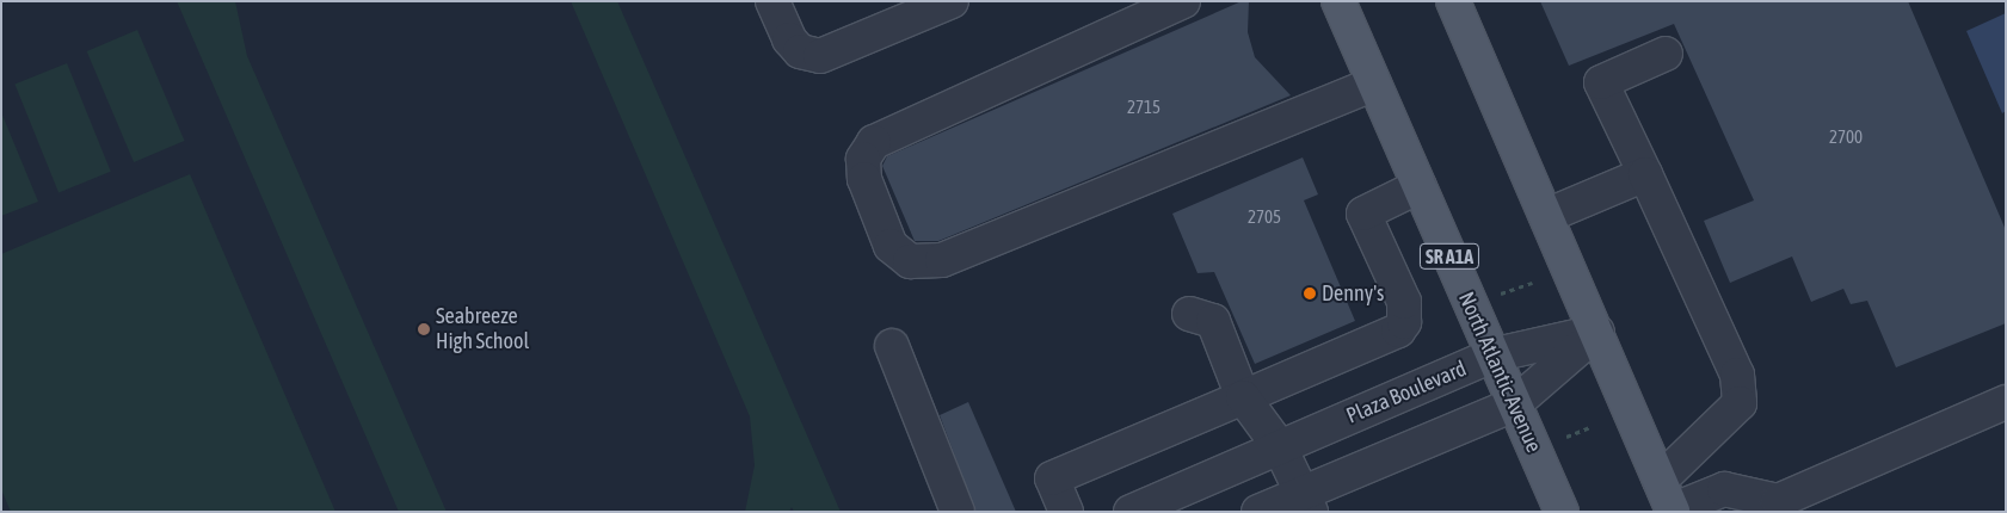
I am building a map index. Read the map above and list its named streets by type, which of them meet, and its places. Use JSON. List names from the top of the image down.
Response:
{
  "streets": {
    "main road": ["SR A1A", "North Atlantic Avenue"],
    "street": ["Plaza Boulevard"]
  },
  "crossings": [
    ["North Atlantic Avenue", "Plaza Boulevard"]
  ],
  "places": ["Denny's", "Seabreeze High School"],
  "house_numbers": ["2715", "2700", "2705"]
}
